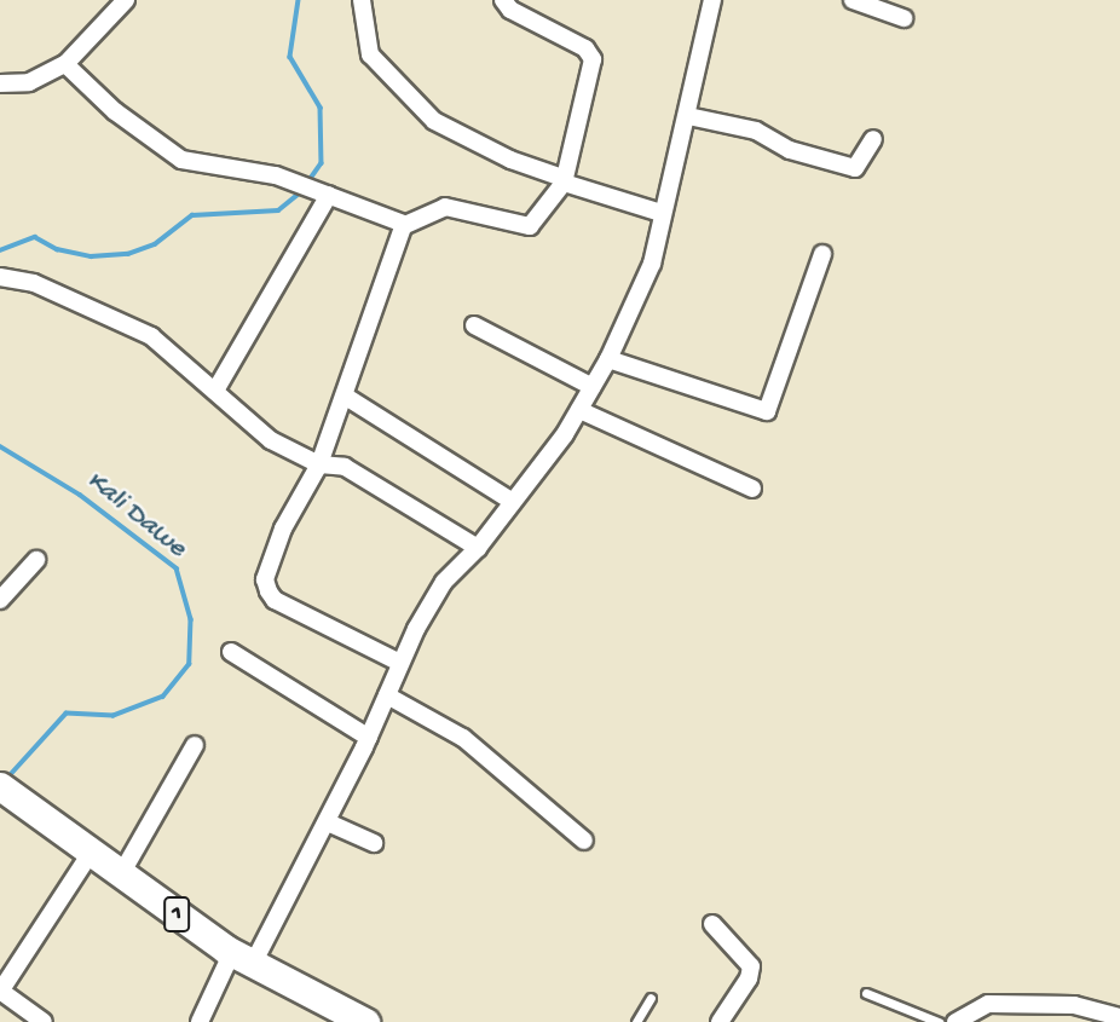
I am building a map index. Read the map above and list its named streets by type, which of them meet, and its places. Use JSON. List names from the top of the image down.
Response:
{
  "streets": {
    "highway": ["1"]
  },
  "water": ["Kali Dawe"]
}
